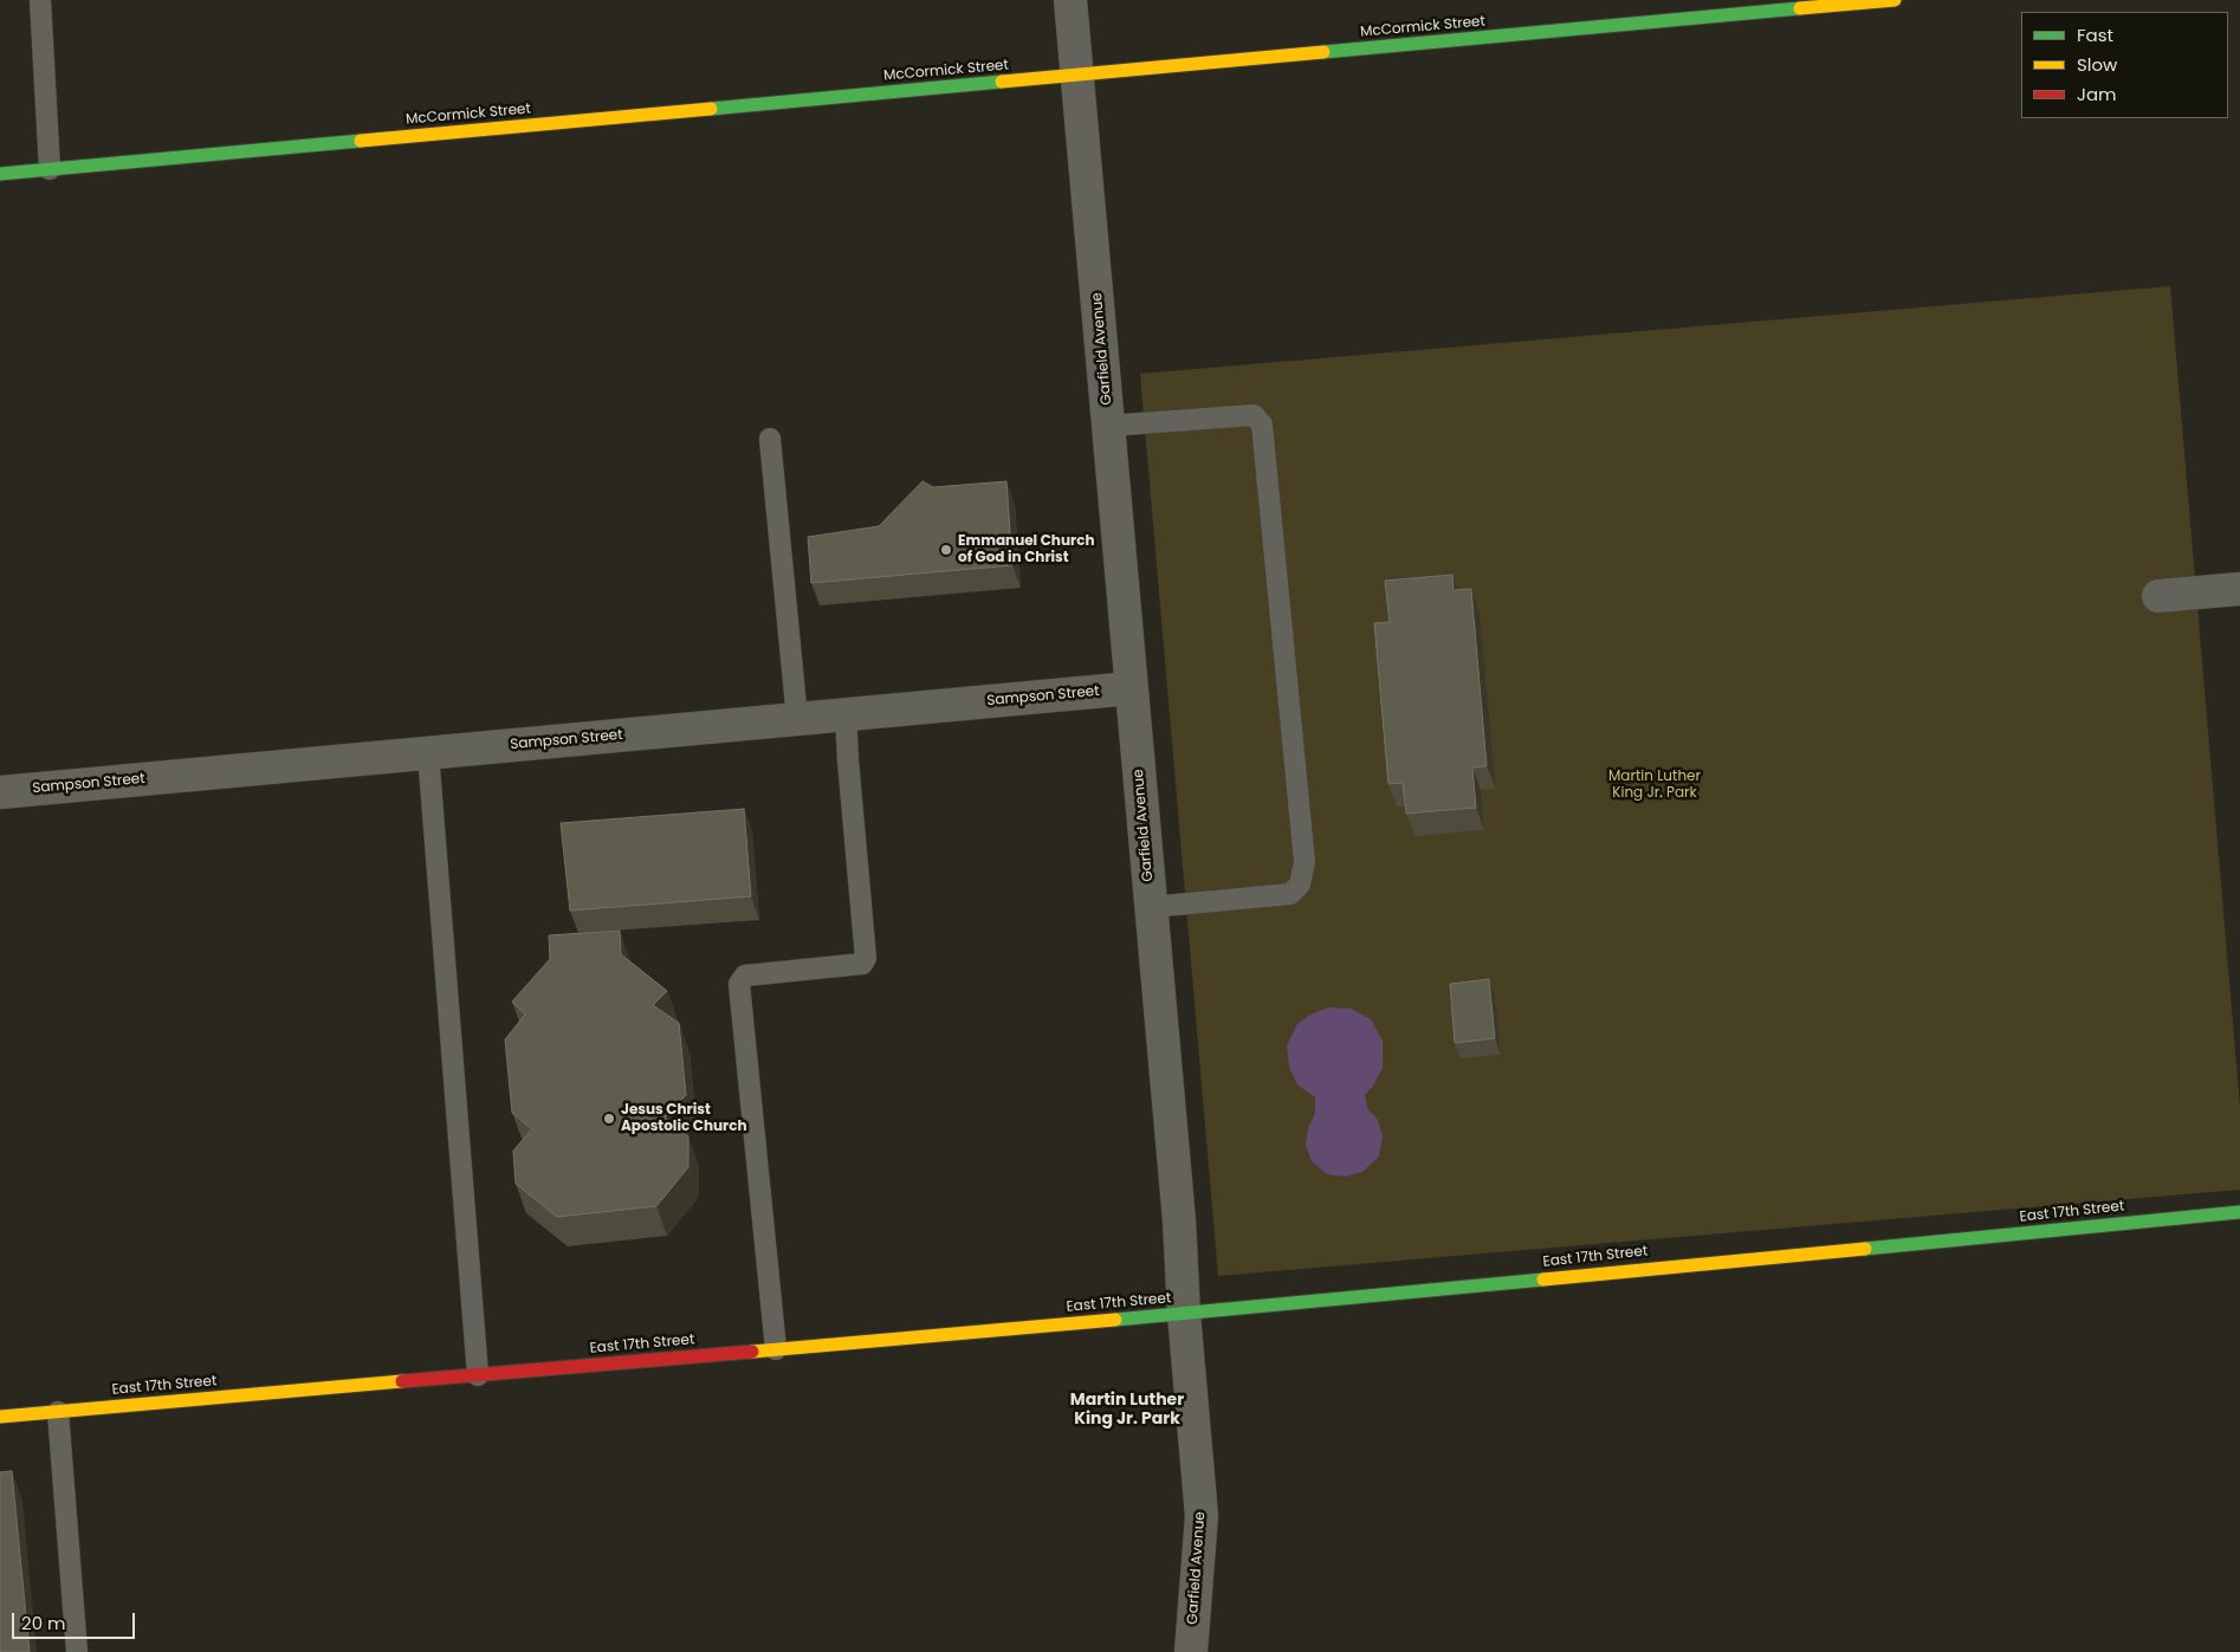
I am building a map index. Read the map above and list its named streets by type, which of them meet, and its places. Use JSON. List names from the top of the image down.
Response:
{
  "streets": {
    "street": [
      "McCormick Street",
      "Garfield Avenue",
      "Sampson Street",
      "East 17th Street"
    ]
  },
  "crossings": [
    ["McCormick Street", "Garfield Avenue"],
    ["Garfield Avenue", "Sampson Street"],
    ["Garfield Avenue", "East 17th Street"]
  ],
  "districts": ["Martin Luther King Jr. Park"],
  "parks": ["Martin Luther King Jr. Park"],
  "places": ["Emmanuel Church of God in Christ", "Jesus Christ Apostolic Church"],
  "legend": ["Fast", "Slow", "Jam"],
  "scale_bar": "20 m"
}
